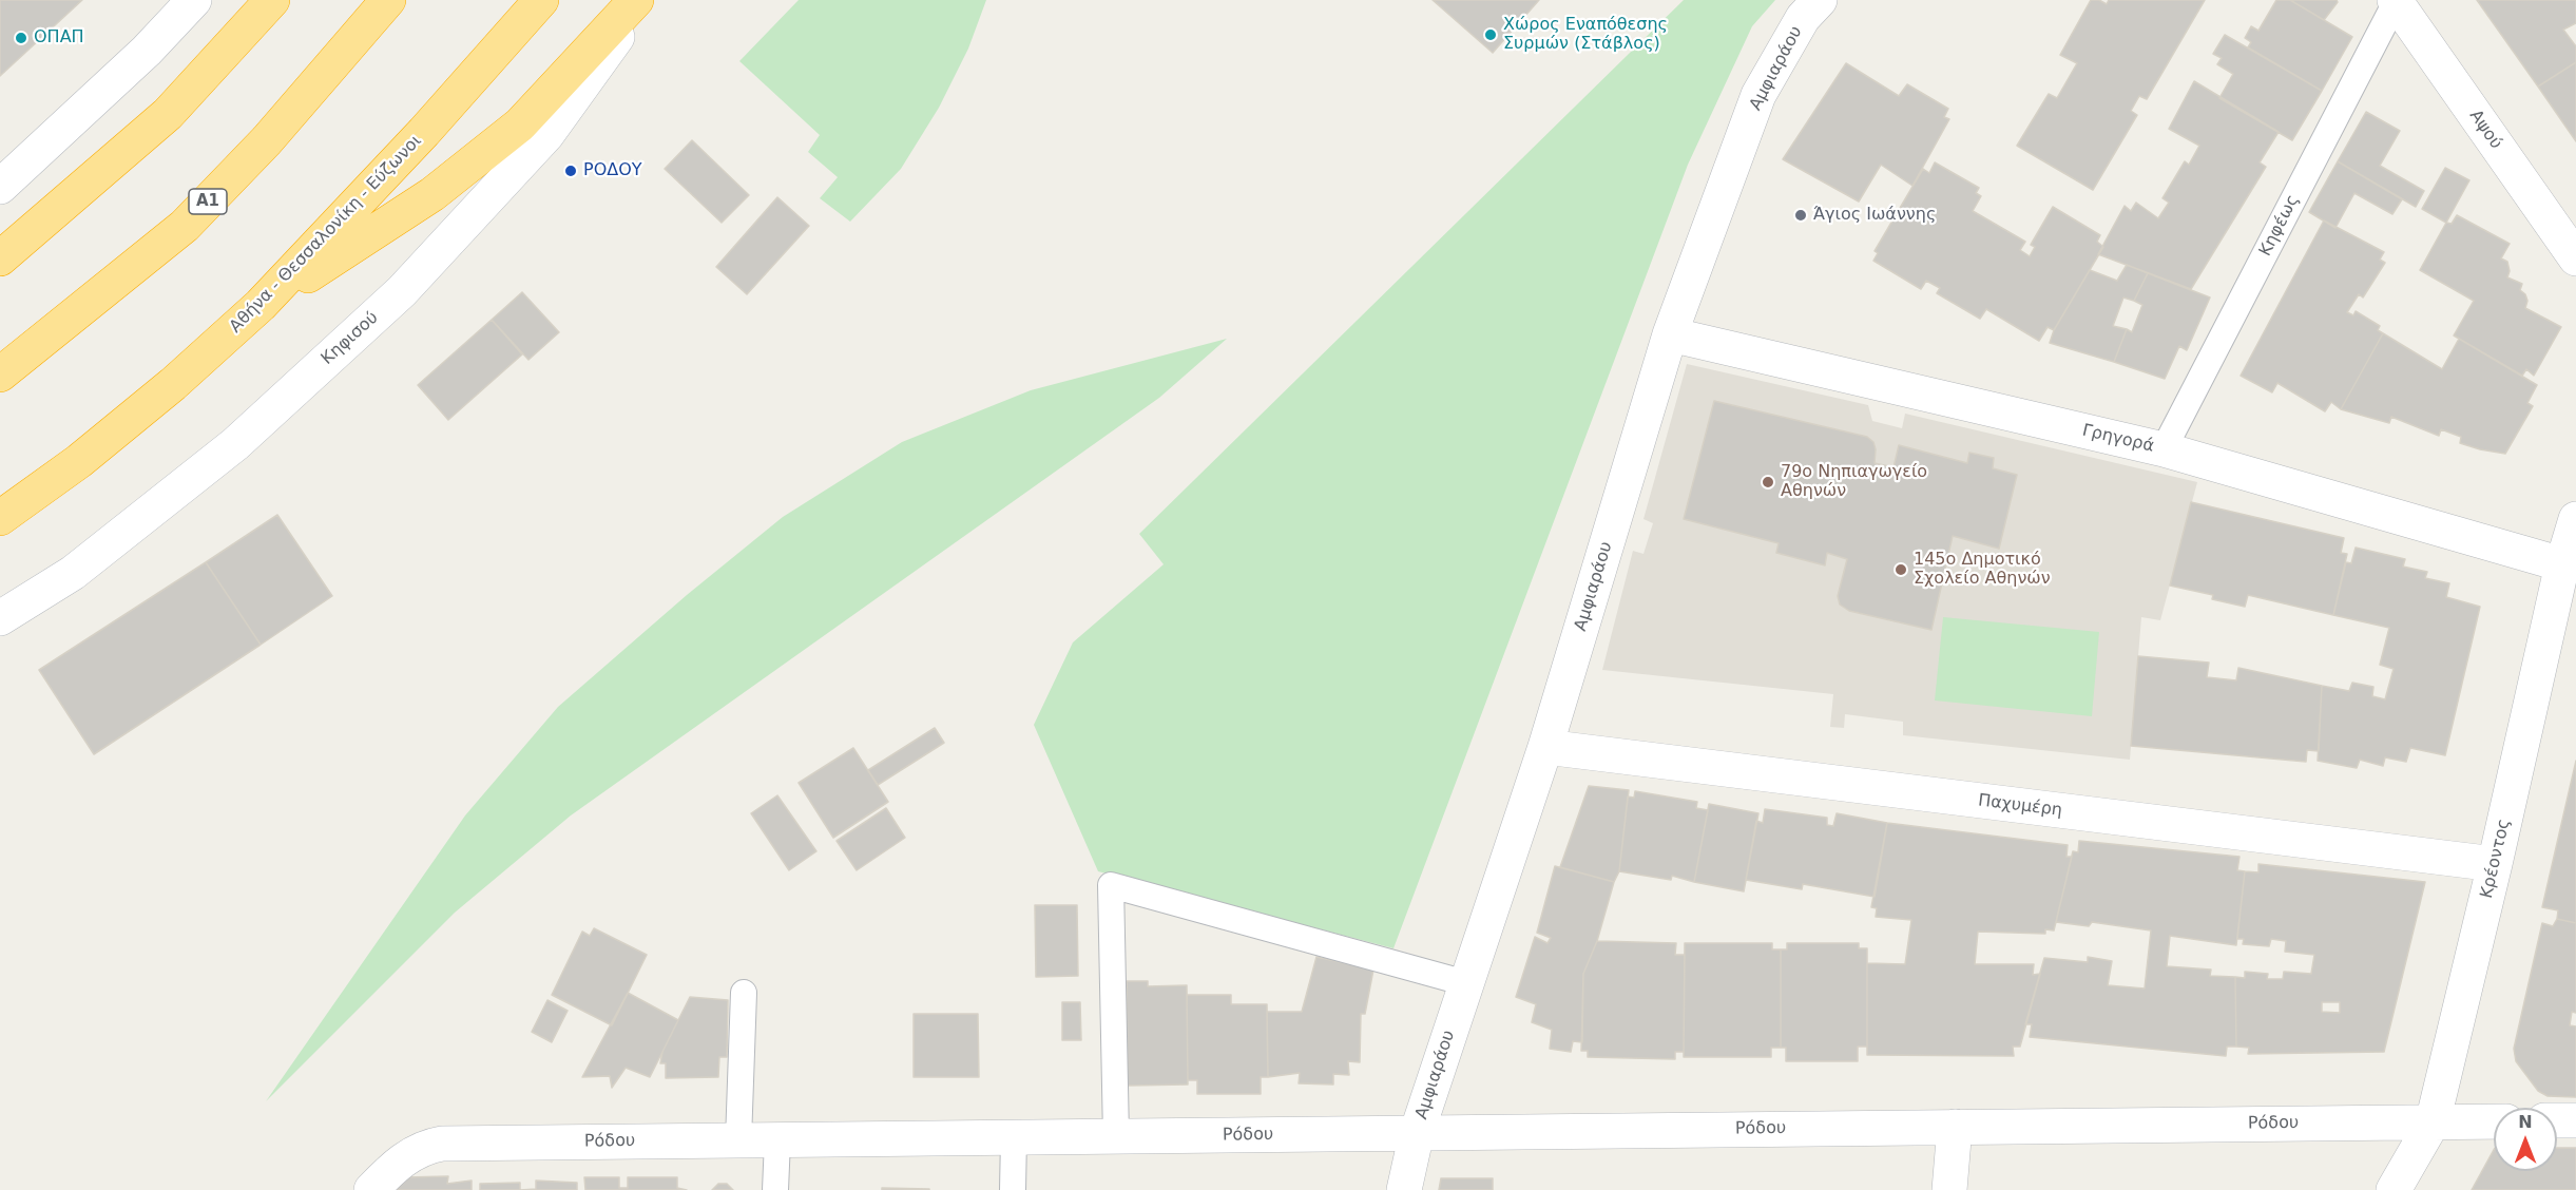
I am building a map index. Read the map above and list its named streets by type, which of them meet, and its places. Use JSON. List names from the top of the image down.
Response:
{
  "streets": {
    "highway": ["Α1", "Αθήνα - Θεσσαλονίκη - Εύζωνοι"],
    "street": [
      "Αμφιαράου",
      "Αψού",
      "Κηφισού",
      "Γρηγορά",
      "Παχυμέρη",
      "Κρέοντος",
      "Ρόδου"
    ],
    "lane": ["Κηφέως"]
  },
  "crossings": [
    ["Αμφιαράου", "Γρηγορά"],
    ["Αμφιαράου", "Παχυμέρη"],
    ["Αμφιαράου", "Ρόδου"],
    ["Αψού", "Κηφέως"],
    ["Κηφέως", "Γρηγορά"],
    ["Γρηγορά", "Κρέοντος"],
    ["Παχυμέρη", "Κρέοντος"],
    ["Κρέοντος", "Ρόδου"]
  ],
  "places": [
    "Χώρος Εναπόθεσης Συρμών (Στάβλος)",
    "ΟΠΑΠ",
    "ΡΟΔΟΥ",
    "Άγιος Ιωάννης",
    "79ο Νηπιαγωγείο Αθηνών",
    "145ο Δημοτικό Σχολείο Αθηνών"
  ],
  "north": "top"
}
